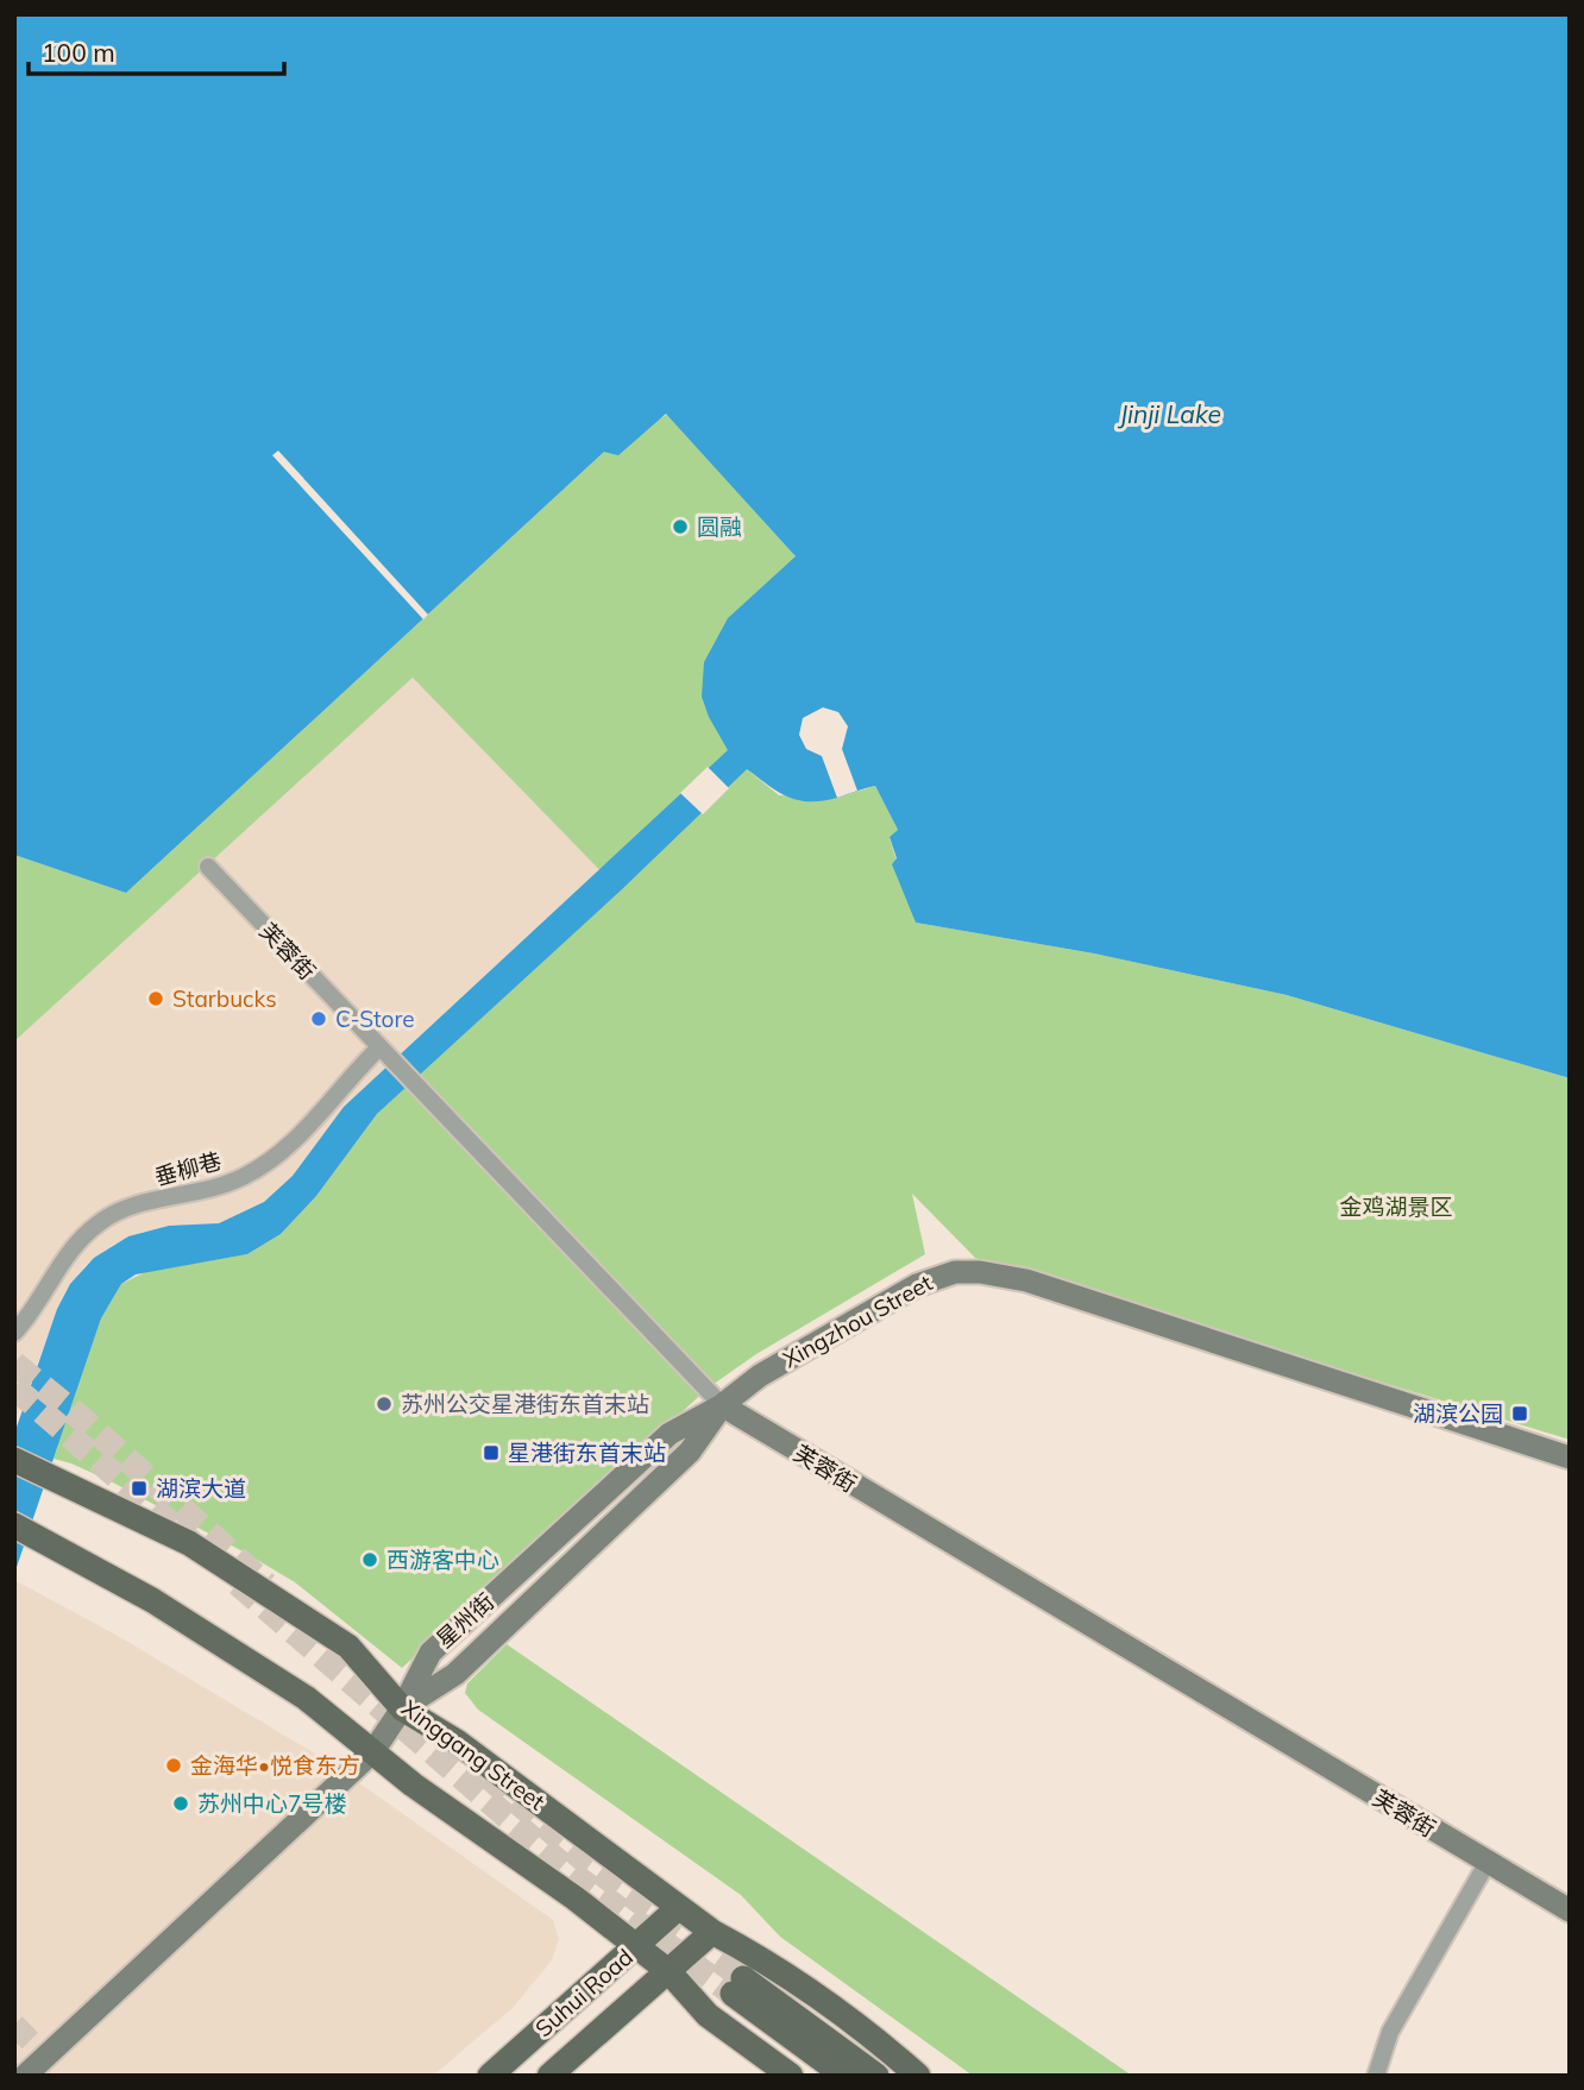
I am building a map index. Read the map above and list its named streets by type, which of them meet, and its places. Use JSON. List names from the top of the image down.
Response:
{
  "streets": {
    "main road": ["Xinggang Street", "Suhui Road"],
    "street": [
      "芙蓉街",
      "垂柳巷",
      "Xingzhou Street",
      "星州街"
    ]
  },
  "crossings": [
    ["芙蓉街", "垂柳巷"],
    ["芙蓉街", "Xingzhou Street"],
    ["芙蓉街", "星州街"],
    ["Xingzhou Street", "星州街"],
    ["Xingzhou Street", "Xinggang Street"],
    ["星州街", "Xinggang Street"],
    ["Xinggang Street", "Suhui Road"]
  ],
  "water": ["Jinji Lake"],
  "parks": ["金鸡湖景区"],
  "places": {
    "other": [
      "圆融",
      "Starbucks",
      "C-Store",
      "苏州公交星港街东首末站",
      "西游客中心",
      "金海华•悦食东方",
      "苏州中心7号楼"
    ],
    "transit": ["湖滨公园", "星港街东首末站", "湖滨大道"]
  },
  "scale_bar": "100 m"
}
